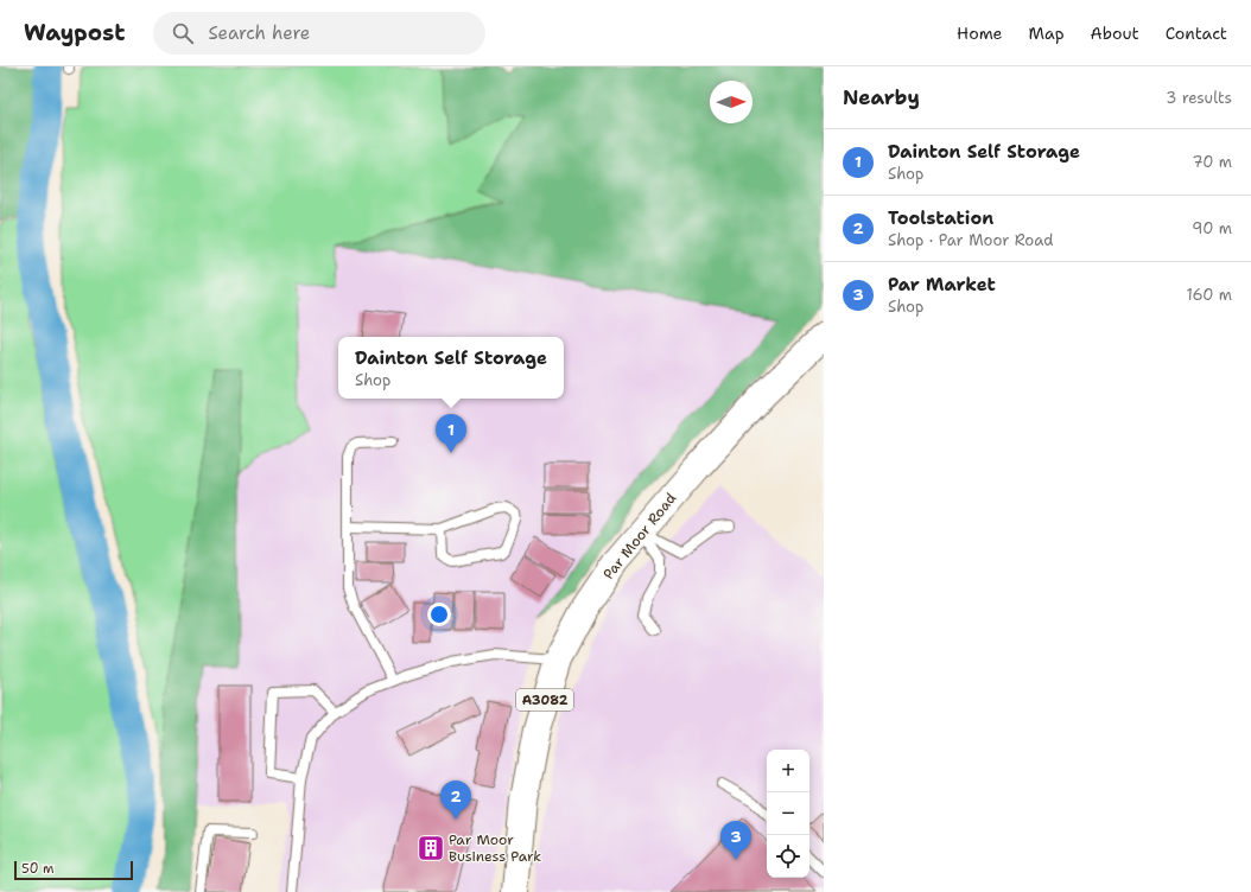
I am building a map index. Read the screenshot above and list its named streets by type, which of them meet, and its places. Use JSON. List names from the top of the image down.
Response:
{
  "streets": {
    "main road": ["Par Moor Road", "A3082"]
  },
  "places": {
    "building": ["Par Moor Business Park"]
  },
  "scale_bar": "50 m",
  "north": "right",
  "page": {
    "header": "Waypost",
    "search": "Search here",
    "nav": [
      "Home",
      "Map",
      "About",
      "Contact"
    ],
    "heading": ["Nearby", "3 results"],
    "list": [
      {
        "mark": "1",
        "name": "Dainton Self Storage",
        "note": "Shop",
        "value": "70 m"
      },
      {
        "mark": "2",
        "name": "Toolstation",
        "note": "Shop · Par Moor Road",
        "value": "90 m"
      },
      {
        "mark": "3",
        "name": "Par Market",
        "note": "Shop",
        "value": "160 m"
      }
    ],
    "popup": ["Dainton Self Storage", "Shop"],
    "pins": ["1", "2", "3"],
    "map_buttons": ["+", "−"],
    "scale": "50 m"
  }
}
